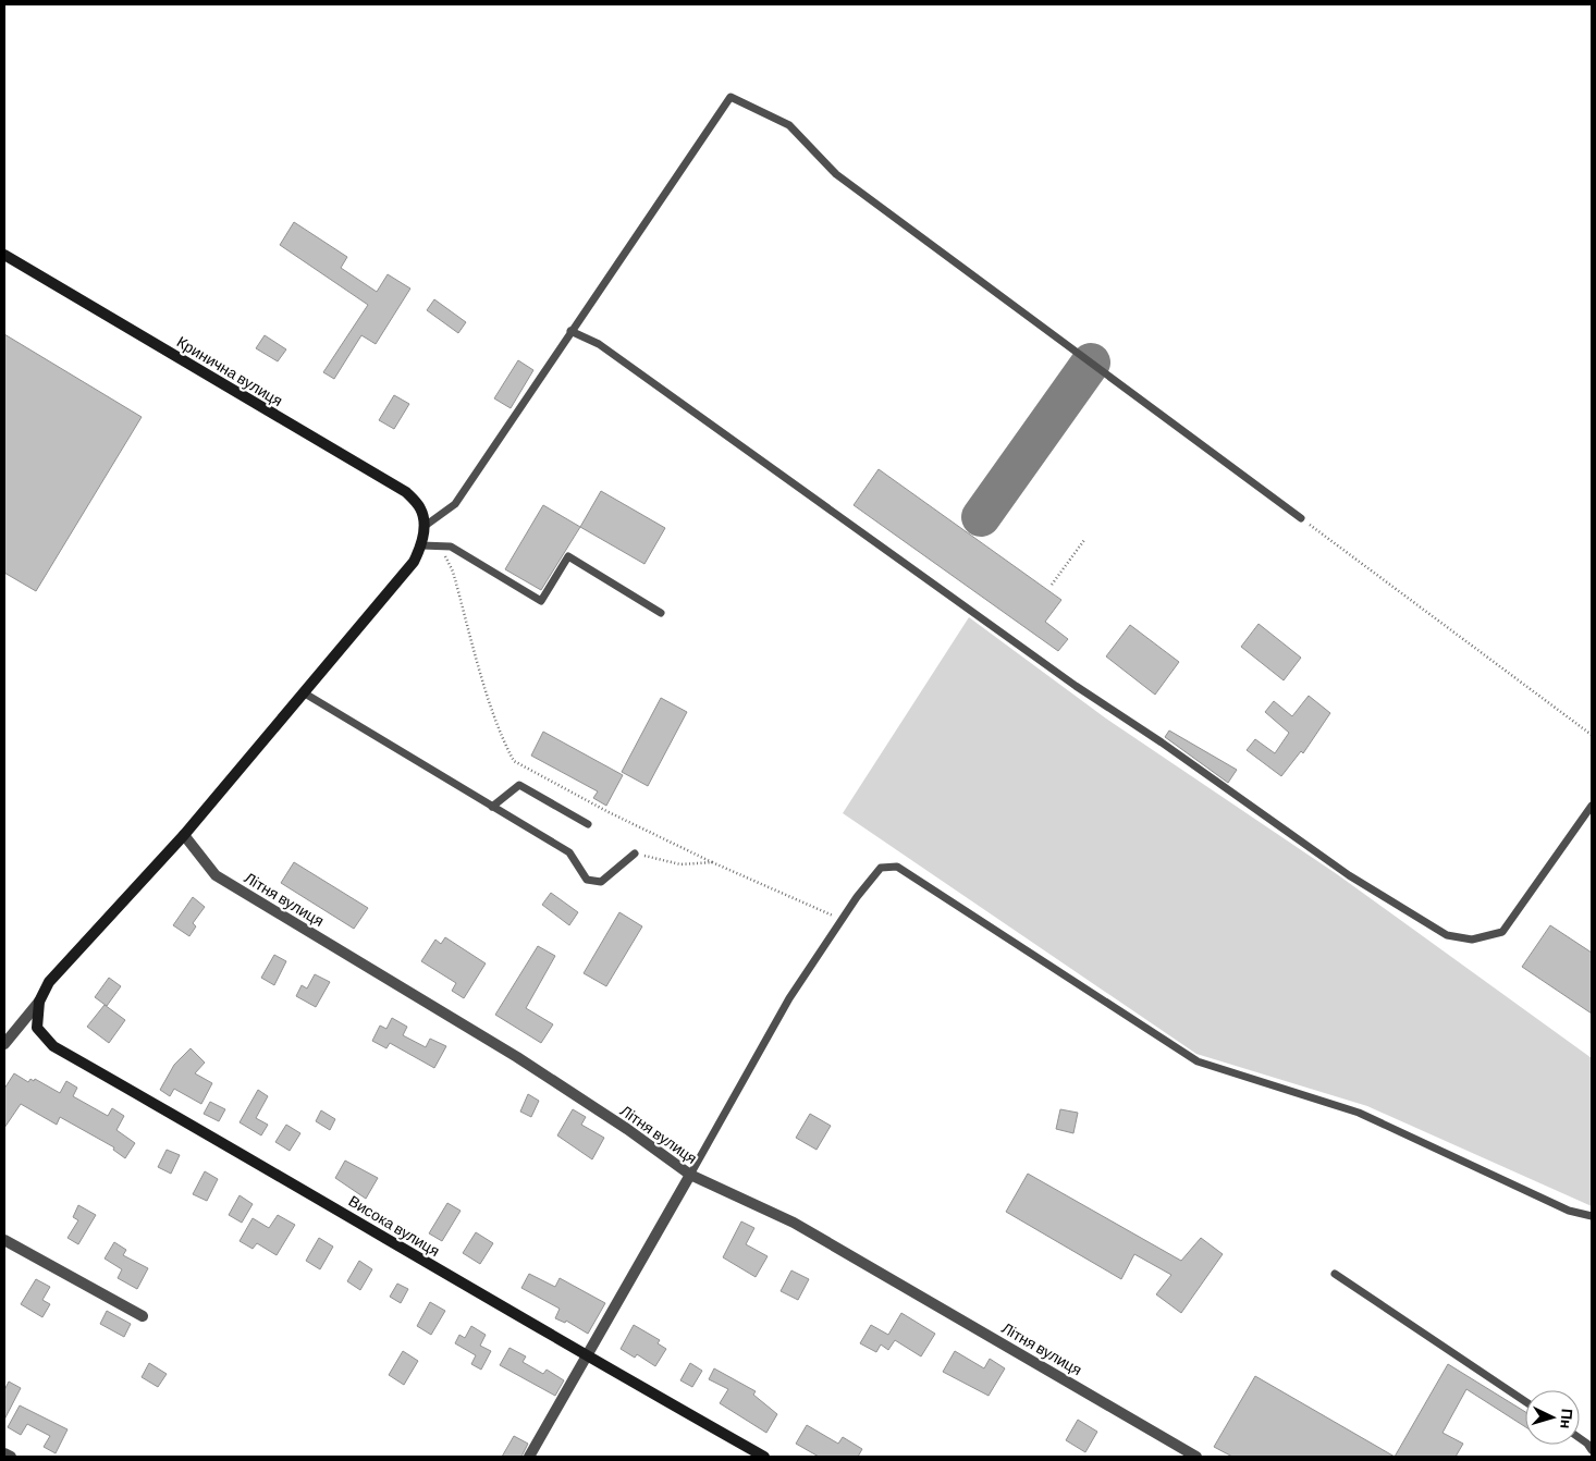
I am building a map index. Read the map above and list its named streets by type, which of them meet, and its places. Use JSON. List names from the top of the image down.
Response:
{
  "streets": {
    "street": ["Кринична вулиця", "Літня вулиця", "Висока вулиця"]
  },
  "north": "right"
}
